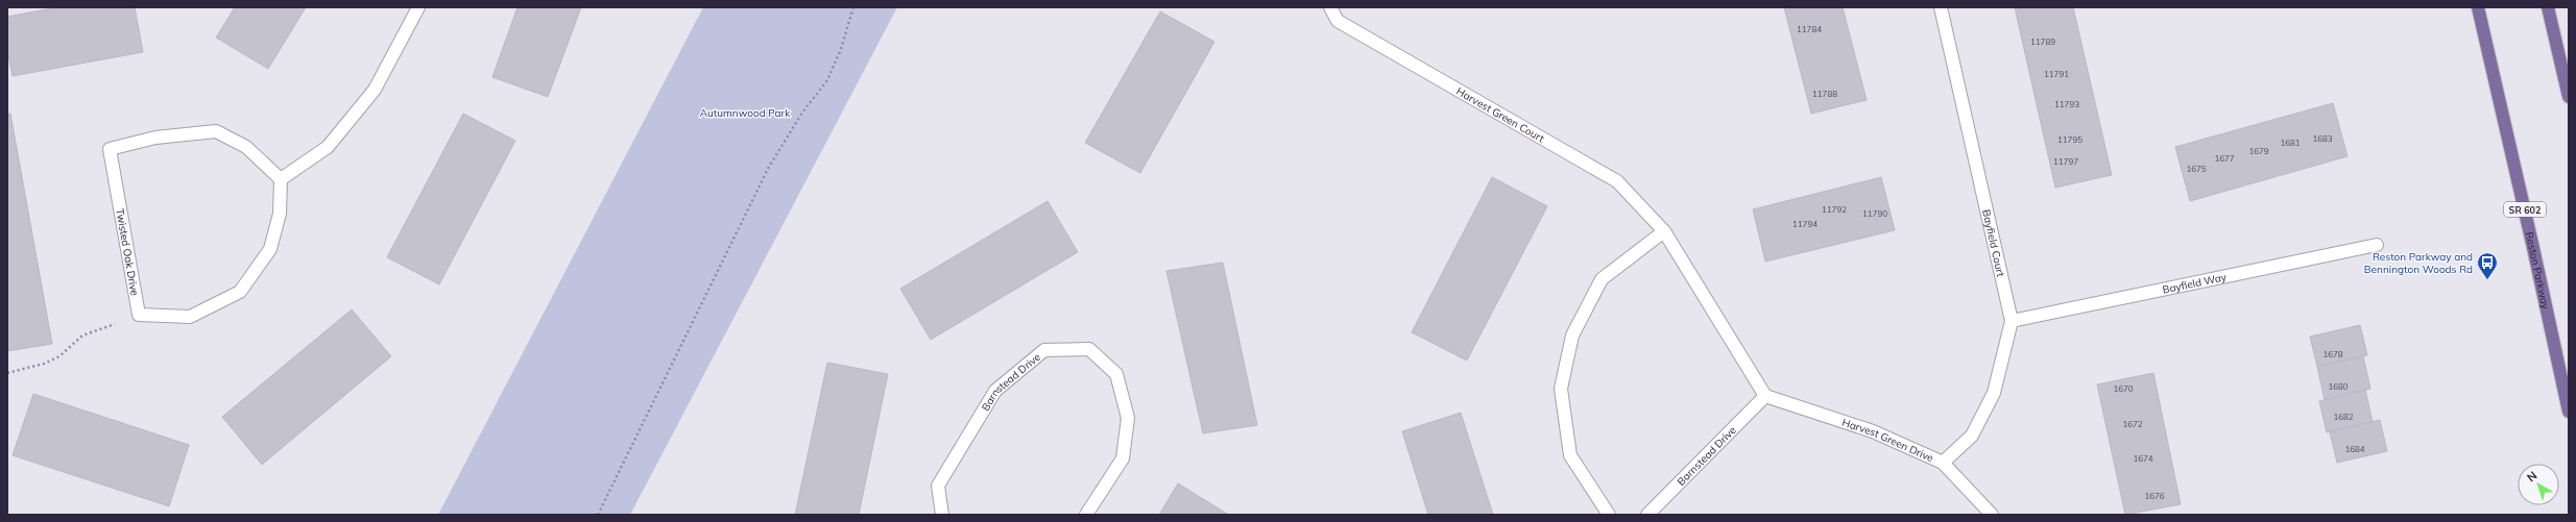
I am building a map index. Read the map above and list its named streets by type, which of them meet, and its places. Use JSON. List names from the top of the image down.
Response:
{
  "streets": {
    "main road": ["SR 602", "Reston Parkway"],
    "street": [
      "Harvest Green Court",
      "Bayfield Court",
      "Twisted Oak Drive",
      "Bayfield Way",
      "Barnstead Drive",
      "Harvest Green Drive"
    ]
  },
  "crossings": [
    ["Harvest Green Court", "Barnstead Drive"],
    ["Harvest Green Court", "Harvest Green Drive"],
    ["Bayfield Court", "Bayfield Way"],
    ["Bayfield Court", "Harvest Green Drive"],
    ["Barnstead Drive", "Harvest Green Drive"]
  ],
  "parks": ["Autumnwood Park"],
  "places": {
    "bus stop": ["Reston Parkway and Bennington Woods Rd"]
  },
  "house_numbers": [
    "11784",
    "11789",
    "11791",
    "11788",
    "11793",
    "1683",
    "11795",
    "1681",
    "1679",
    "1677",
    "11797",
    "1675",
    "11792",
    "11790",
    "11794",
    "1678",
    "1680",
    "1670",
    "1682",
    "1672",
    "1684",
    "1674",
    "1676"
  ],
  "north": "top left"
}
